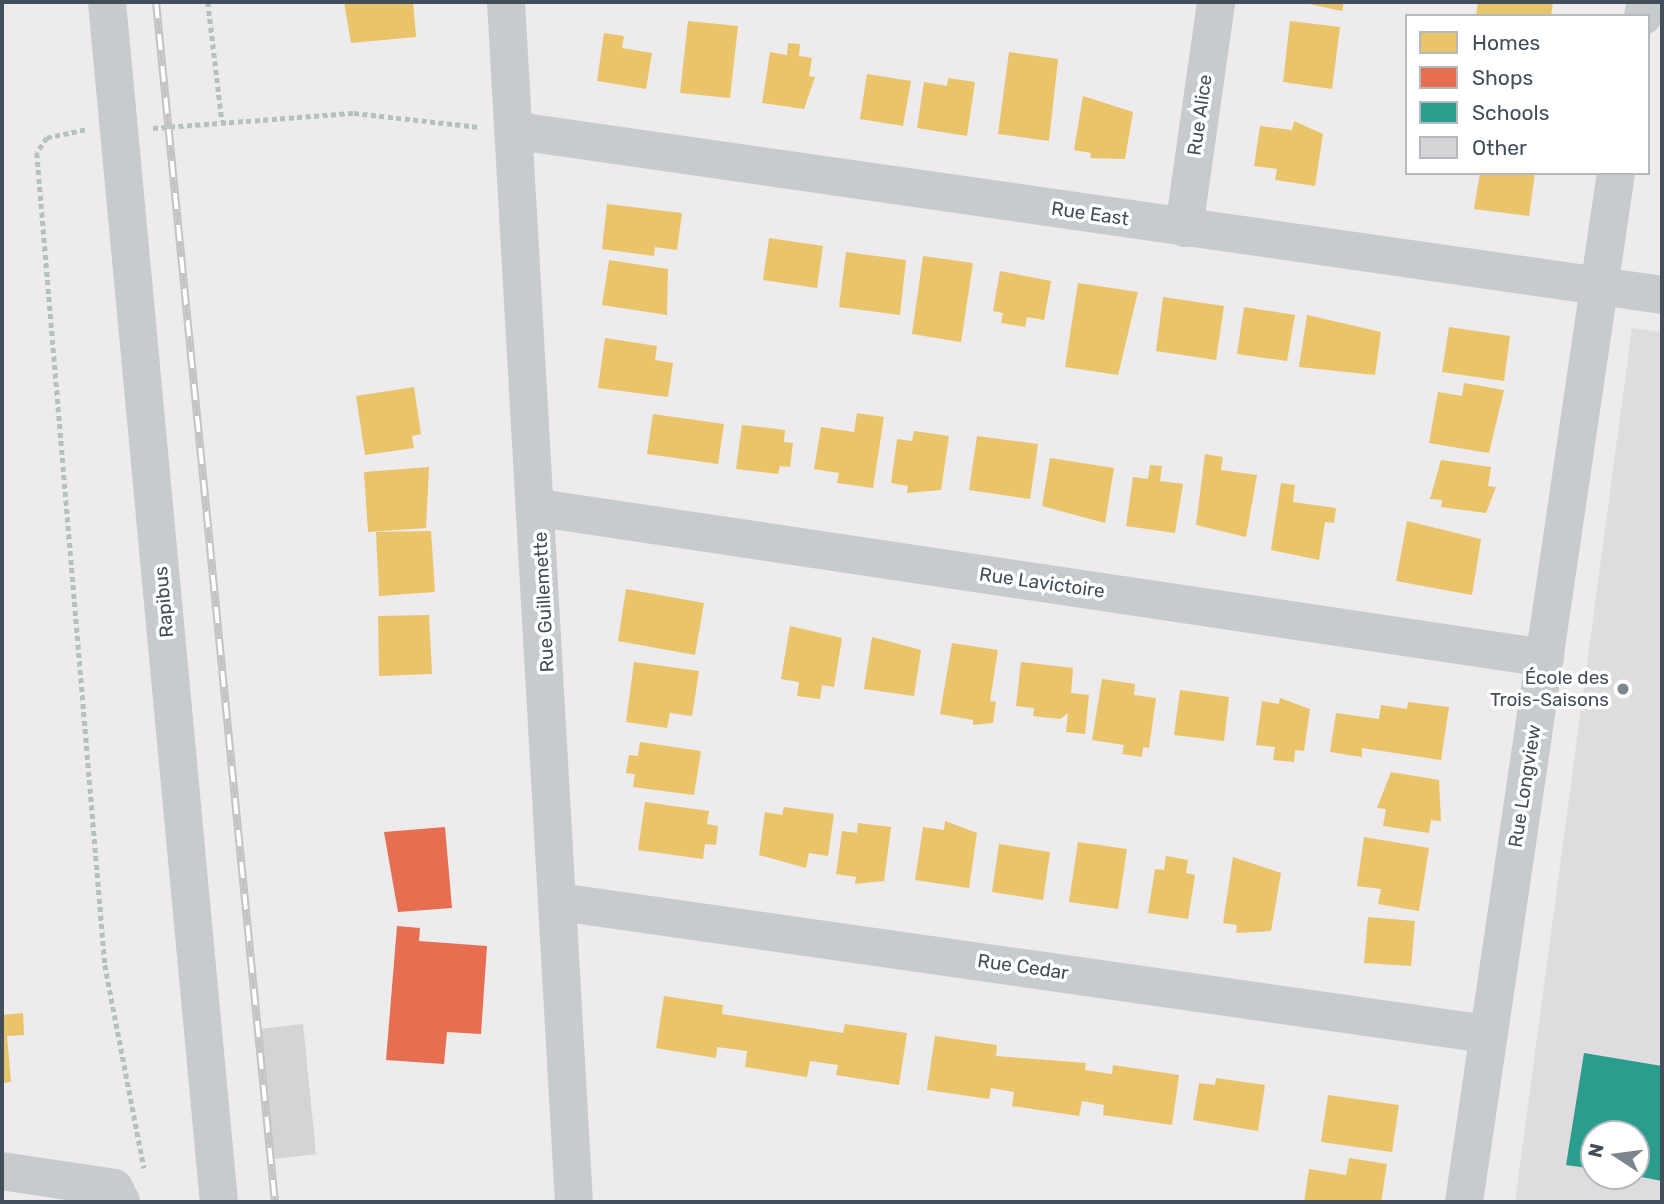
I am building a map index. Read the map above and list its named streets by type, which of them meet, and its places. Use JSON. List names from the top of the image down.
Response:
{
  "streets": {
    "street": [
      "Rue Alice",
      "Rue East",
      "Rue Lavictoire",
      "Rapibus",
      "Rue Guillemette",
      "Rue Longview",
      "Rue Cedar"
    ]
  },
  "crossings": [
    ["Rue Alice", "Rue East"],
    ["Rue East", "Rue Guillemette"],
    ["Rue East", "Rue Longview"],
    ["Rue Lavictoire", "Rue Guillemette"],
    ["Rue Lavictoire", "Rue Longview"],
    ["Rue Guillemette", "Rue Cedar"],
    ["Rue Longview", "Rue Cedar"]
  ],
  "places": ["École des Trois-Saisons"],
  "legend": [
    "Homes",
    "Shops",
    "Schools",
    "Other"
  ],
  "north": "left"
}
